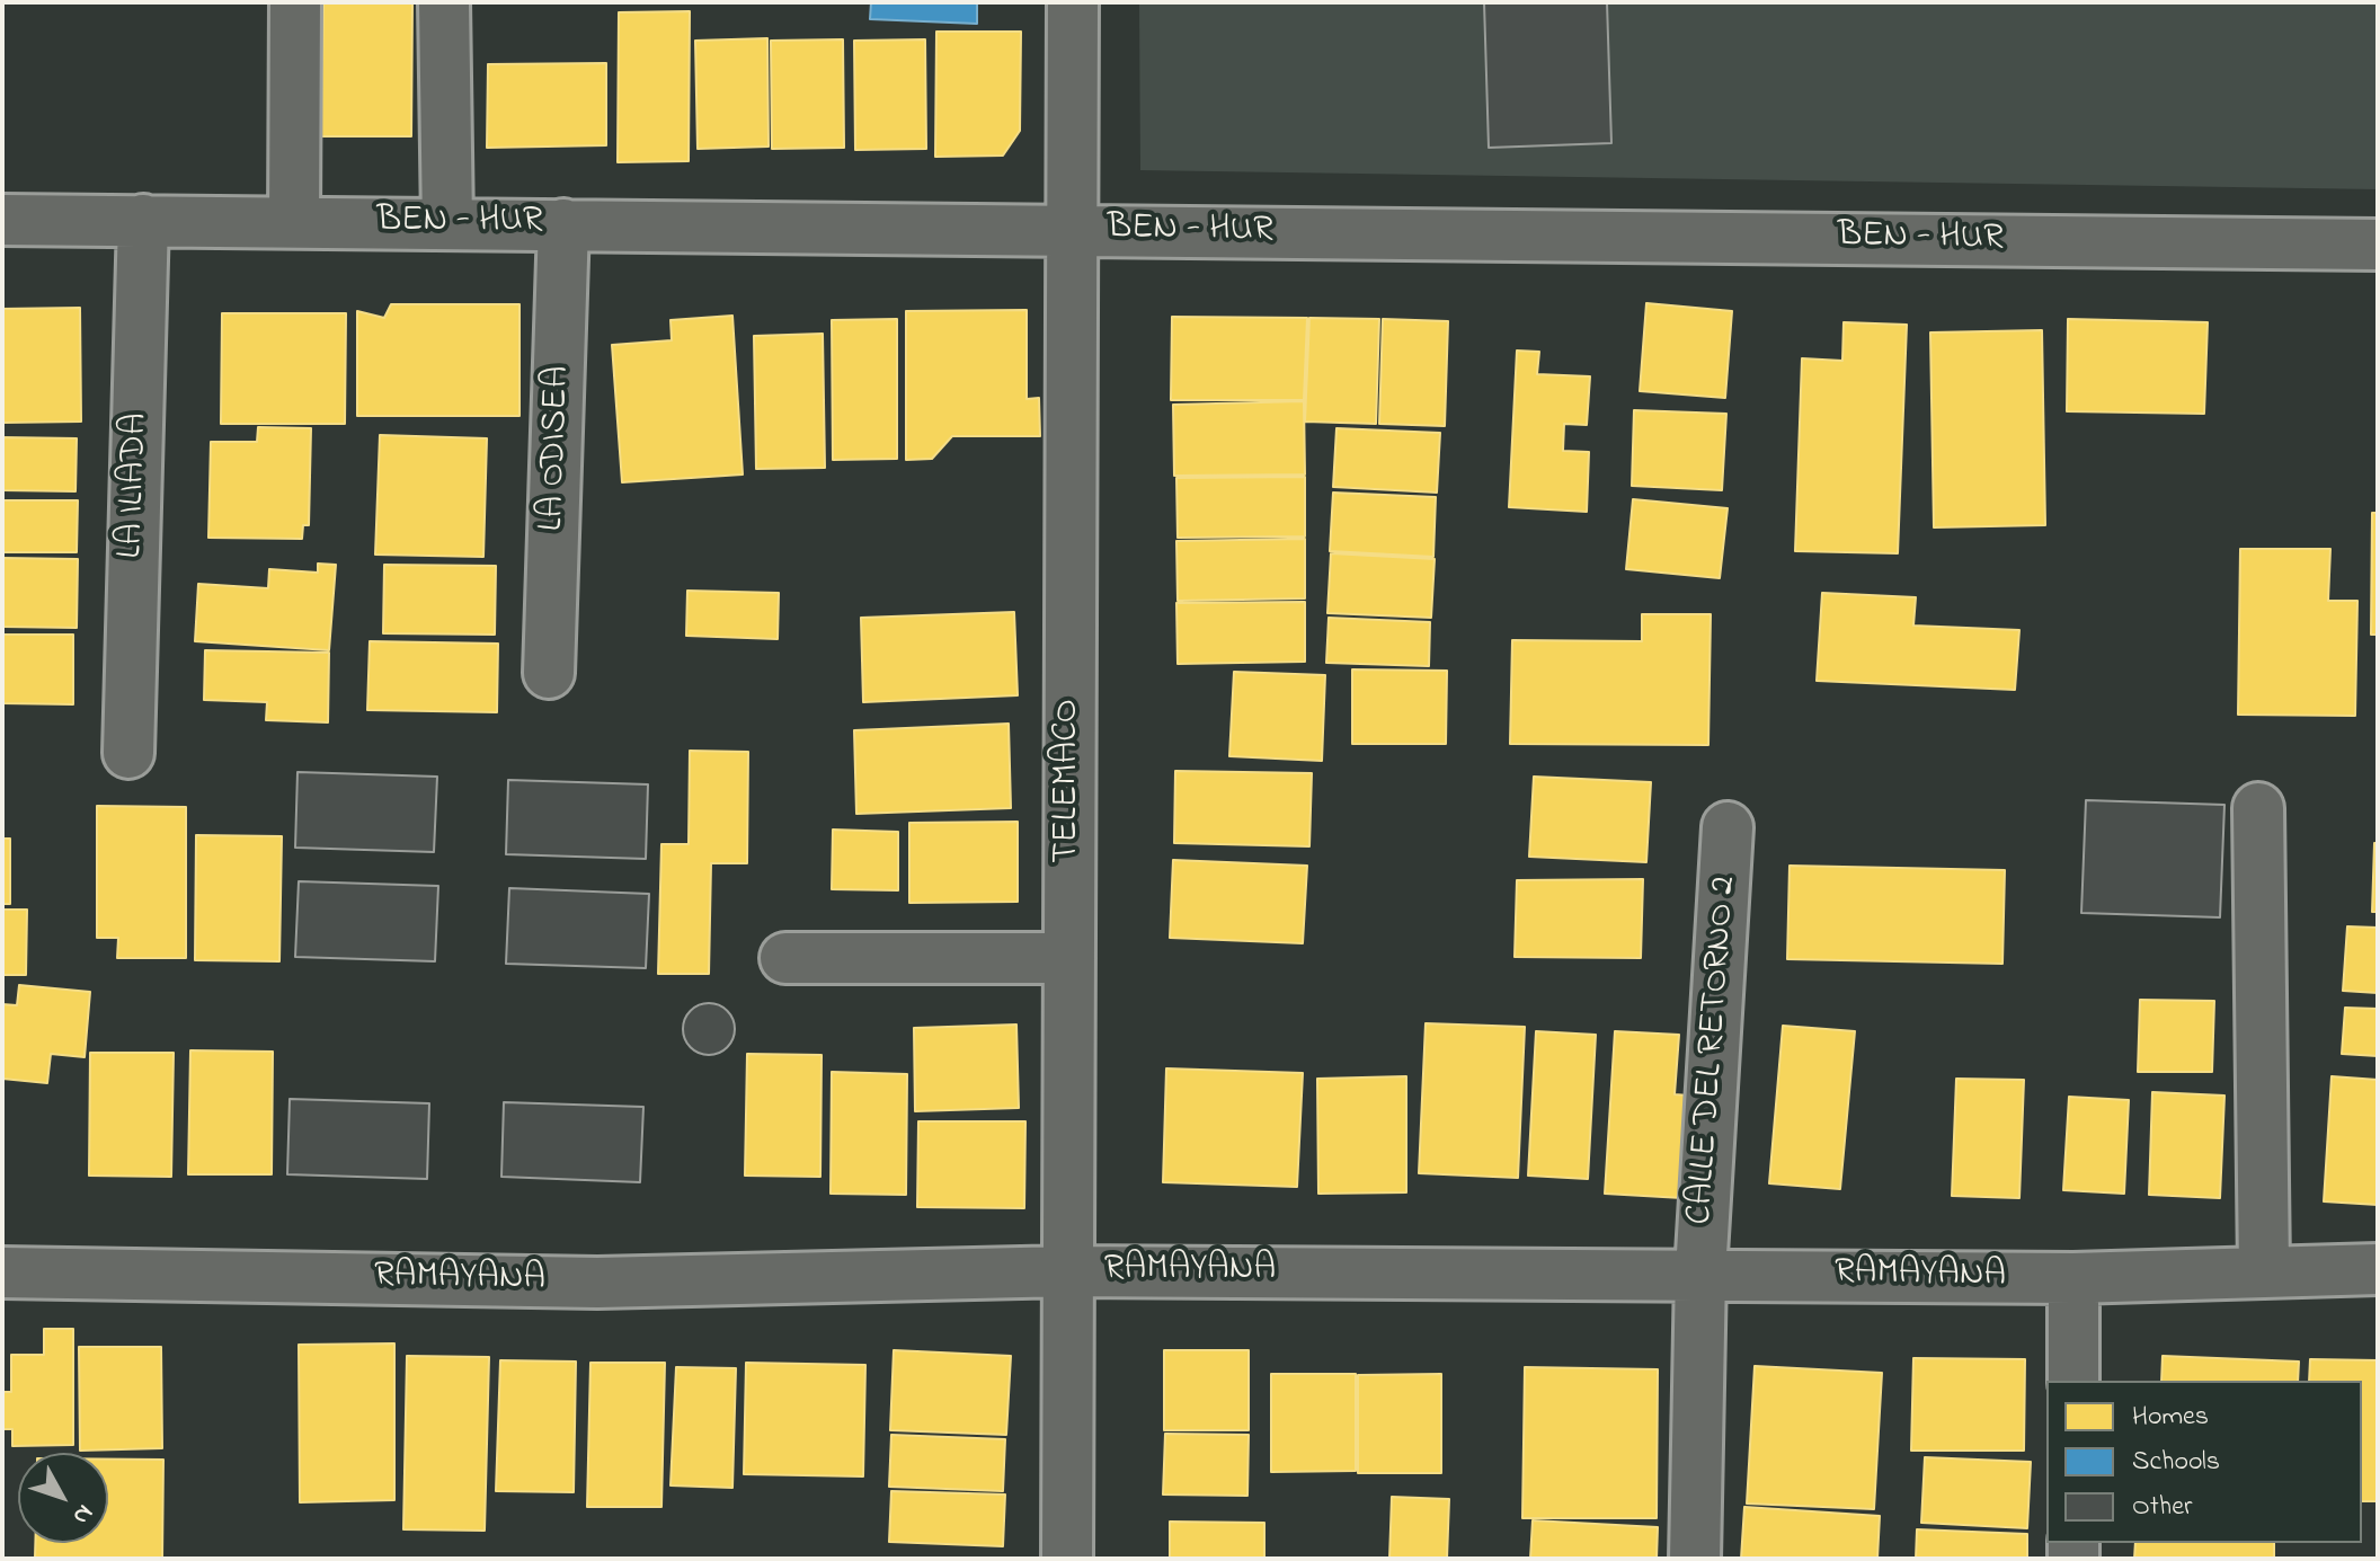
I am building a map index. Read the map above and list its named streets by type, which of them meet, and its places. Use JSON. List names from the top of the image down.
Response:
{
  "streets": {
    "street": [
      "BEN - HUR",
      "LA ODISEA",
      "LA ILIADA",
      "TELEMACO",
      "CALLE DEL RETORNO 2",
      "RAMAYANA"
    ]
  },
  "crossings": [
    ["BEN - HUR", "LA ODISEA"],
    ["BEN - HUR", "LA ILIADA"],
    ["BEN - HUR", "TELEMACO"],
    ["TELEMACO", "RAMAYANA"],
    ["CALLE DEL RETORNO 2", "RAMAYANA"]
  ],
  "legend": ["Homes", "Schools", "Other"],
  "north": "bottom right"
}
